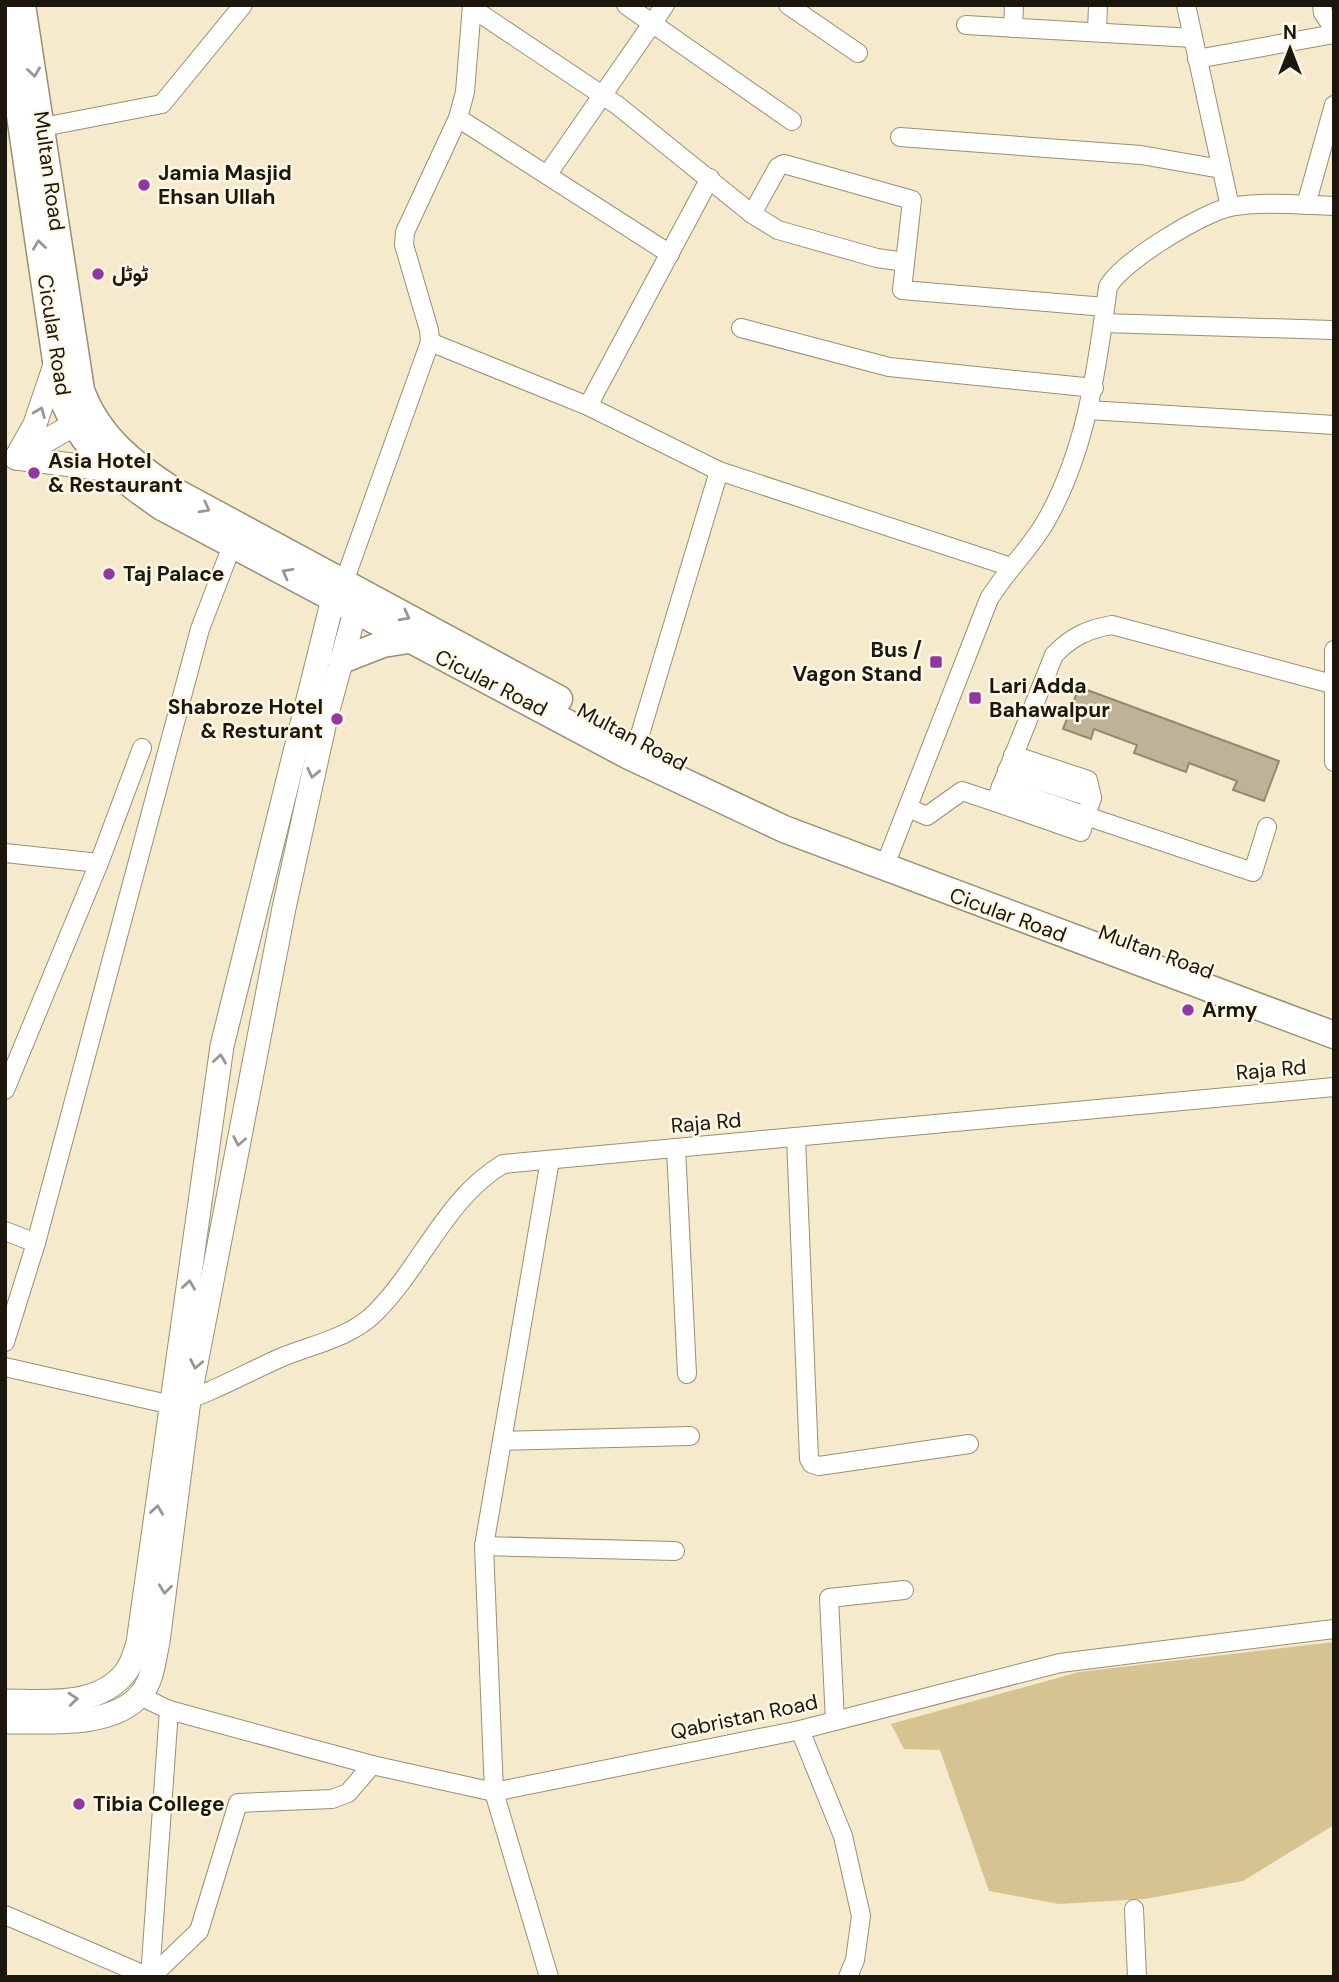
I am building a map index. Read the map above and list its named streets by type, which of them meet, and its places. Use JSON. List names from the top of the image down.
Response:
{
  "streets": {
    "highway": ["Multan Road", "Cicular Road"],
    "street": ["Raja Rd", "Qabristan Road"]
  },
  "crossings": [
    ["Multan Road", "Cicular Road"]
  ],
  "one_way": ["Multan Road"],
  "places": {
    "other": [
      "Jamia Masjid Ehsan Ullah",
      "ٹوٹل",
      "Asia Hotel & Restaurant",
      "Taj Palace",
      "Shabroze Hotel & Resturant",
      "Army",
      "Tibia College"
    ],
    "transit": ["Bus / Vagon Stand", "Lari Adda Bahawalpur"]
  },
  "north": "top"
}
